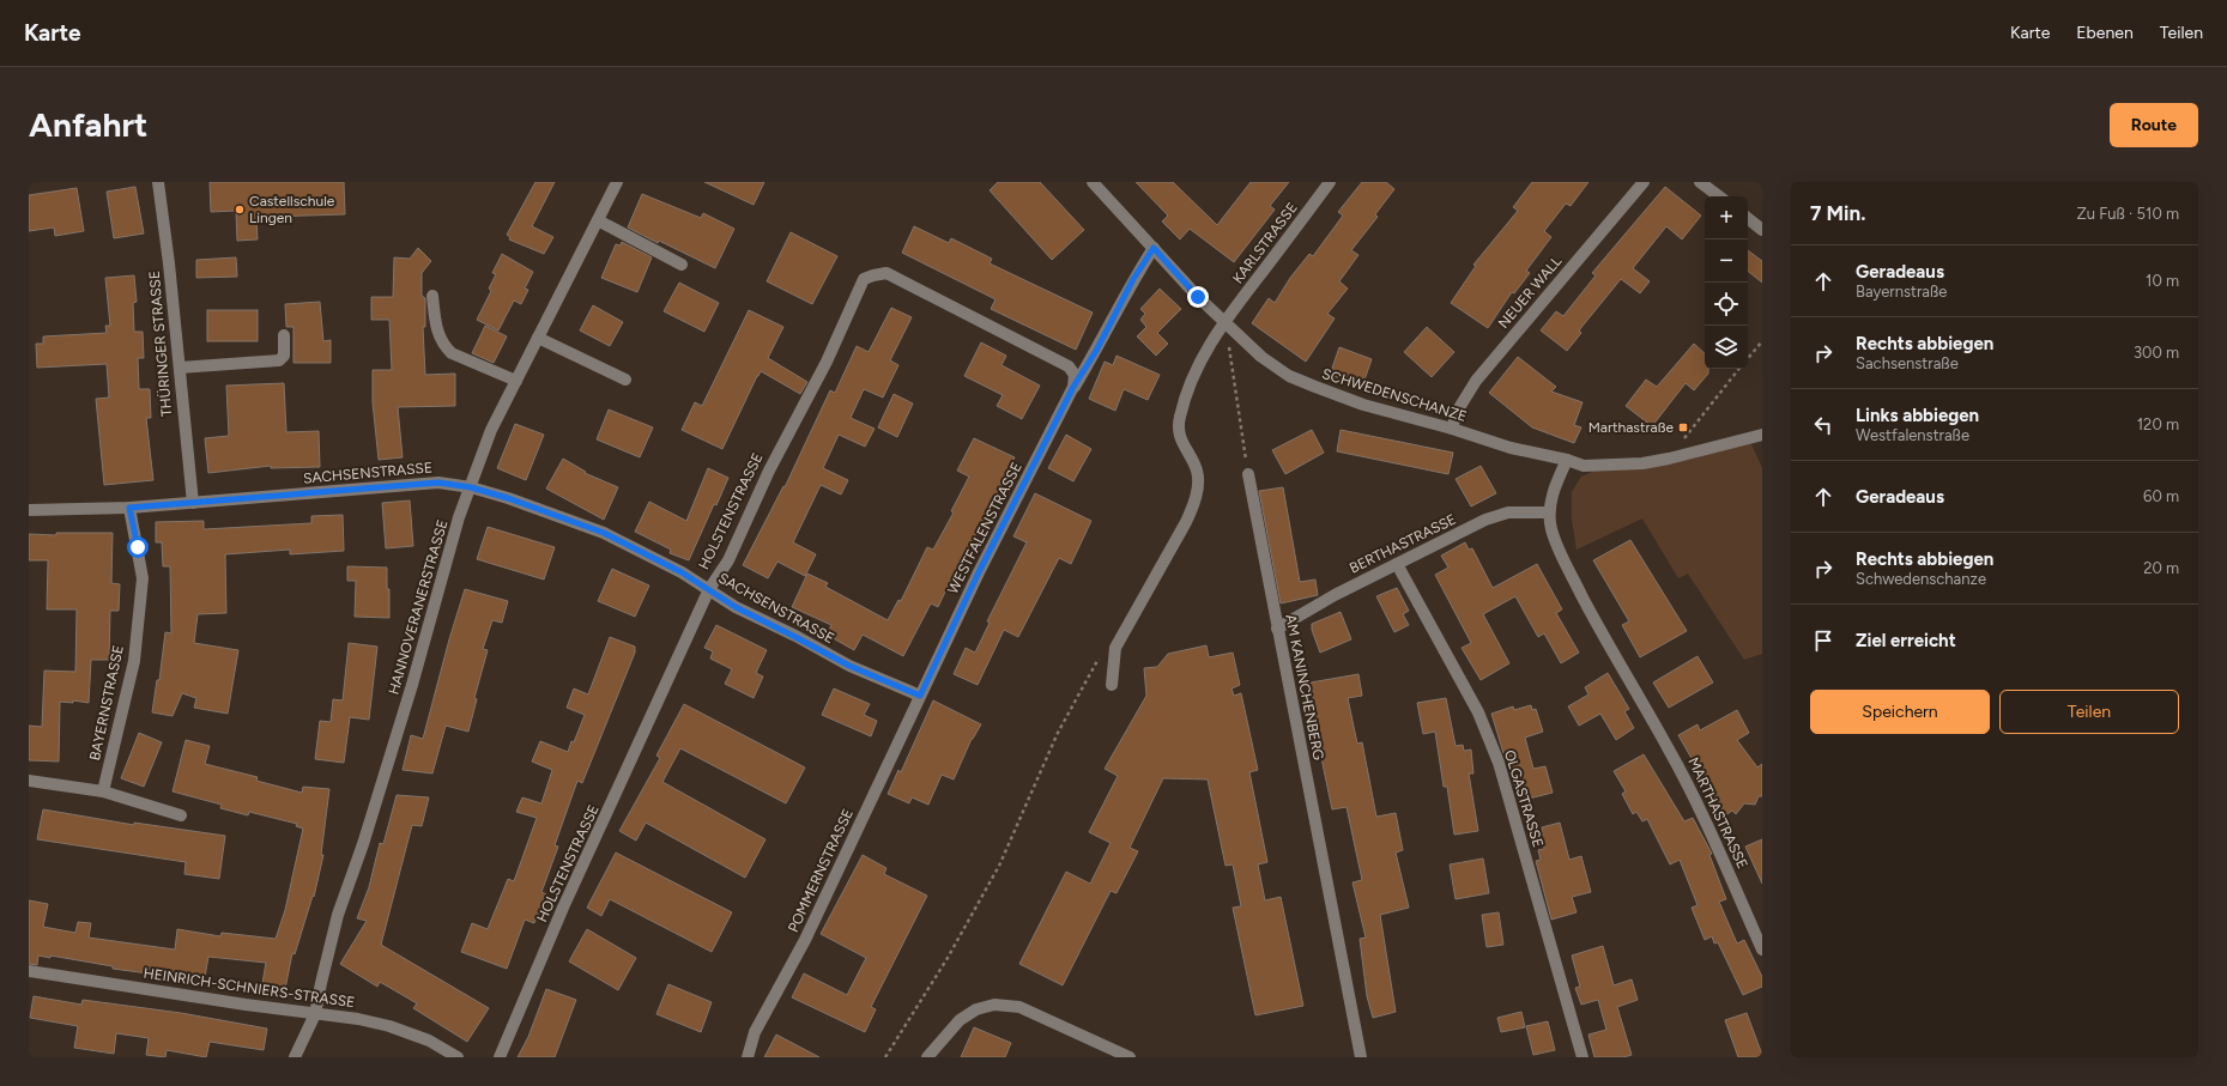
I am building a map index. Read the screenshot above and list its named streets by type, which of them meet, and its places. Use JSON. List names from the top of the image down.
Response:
{
  "streets": {
    "street": [
      "KARLSTRASSE",
      "NEUER WALL",
      "THÜRINGER STRASSE",
      "SCHWEDENSCHANZE",
      "SACHSENSTRASSE",
      "HOLSTENSTRASSE",
      "WESTFALENSTRASSE",
      "BERTHASTRASSE",
      "HANNOVERANERSTRASSE",
      "AM KANINCHENBERG",
      "BAYERNSTRASSE",
      "OLGASTRASSE",
      "MARTHASTRASSE",
      "POMMERNSTRASSE",
      "HEINRICH-SCHNIERS-STRASSE"
    ]
  },
  "crossings": [
    ["KARLSTRASSE", "SCHWEDENSCHANZE"],
    ["NEUER WALL", "SCHWEDENSCHANZE"],
    ["THÜRINGER STRASSE", "SACHSENSTRASSE"],
    ["SCHWEDENSCHANZE", "WESTFALENSTRASSE"],
    ["SCHWEDENSCHANZE", "MARTHASTRASSE"],
    ["SACHSENSTRASSE", "HOLSTENSTRASSE"],
    ["SACHSENSTRASSE", "WESTFALENSTRASSE"],
    ["SACHSENSTRASSE", "HANNOVERANERSTRASSE"],
    ["SACHSENSTRASSE", "BAYERNSTRASSE"],
    ["SACHSENSTRASSE", "POMMERNSTRASSE"],
    ["HOLSTENSTRASSE", "WESTFALENSTRASSE"],
    ["WESTFALENSTRASSE", "POMMERNSTRASSE"],
    ["BERTHASTRASSE", "AM KANINCHENBERG"],
    ["BERTHASTRASSE", "OLGASTRASSE"],
    ["BERTHASTRASSE", "MARTHASTRASSE"],
    ["HANNOVERANERSTRASSE", "HEINRICH-SCHNIERS-STRASSE"]
  ],
  "places": {
    "other": ["Castellschule Lingen"],
    "transit": ["Marthastraße"]
  },
  "page": {
    "header": "Karte",
    "nav": ["Karte", "Ebenen", "Teilen"],
    "buttons": [
      "Route",
      ["Speichern", "Teilen"]
    ],
    "title": "Anfahrt",
    "heading": ["7 Min.", "Zu Fuß · 510 m"],
    "map_buttons": ["+", "−"],
    "list": [
      ["Geradeaus", "Bayernstraße", "10 m"],
      ["Rechts abbiegen", "Sachsenstraße", "300 m"],
      ["Links abbiegen", "Westfalenstraße", "120 m"],
      ["Geradeaus", "60 m"],
      ["Rechts abbiegen", "Schwedenschanze", "20 m"],
      "Ziel erreicht"
    ]
  }
}
